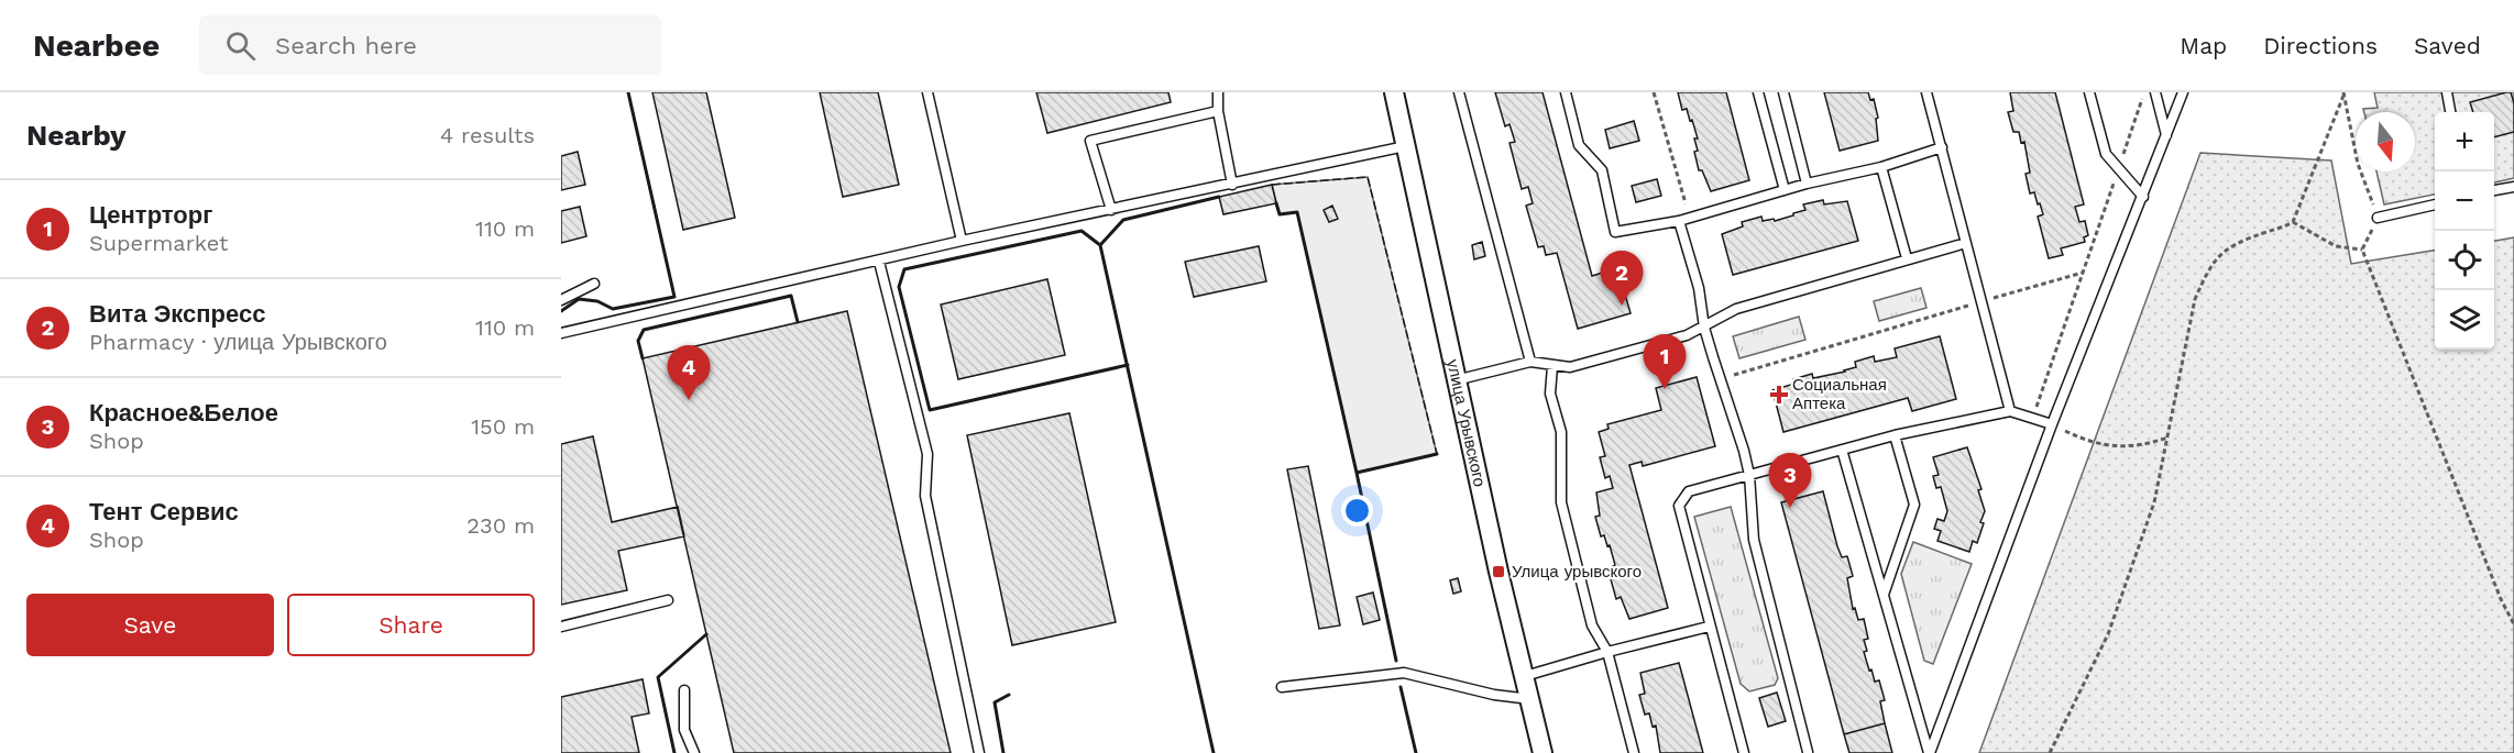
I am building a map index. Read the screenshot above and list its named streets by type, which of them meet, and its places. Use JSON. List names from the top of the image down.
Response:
{
  "streets": {
    "street": ["улица Урывского"]
  },
  "places": {
    "health": ["Социальная Аптека"],
    "transit": ["Улица урывского"]
  },
  "north": "bottom",
  "page": {
    "header": "Nearbee",
    "search": "Search here",
    "nav": ["Map", "Directions", "Saved"],
    "heading": ["Nearby", "4 results"],
    "map_buttons": ["+", "−"],
    "list": [
      {
        "mark": "1",
        "name": "Центрторг",
        "note": "Supermarket",
        "value": "110 m"
      },
      {
        "mark": "2",
        "name": "Вита Экспресс",
        "note": "Pharmacy · улица Урывского",
        "value": "110 m"
      },
      {
        "mark": "3",
        "name": "Красное&Белое",
        "note": "Shop",
        "value": "150 m"
      },
      {
        "mark": "4",
        "name": "Тент Сервис",
        "note": "Shop",
        "value": "230 m"
      }
    ],
    "pins": [
      "2",
      "1",
      "4",
      "3"
    ],
    "buttons": ["Save", "Share"]
  }
}
